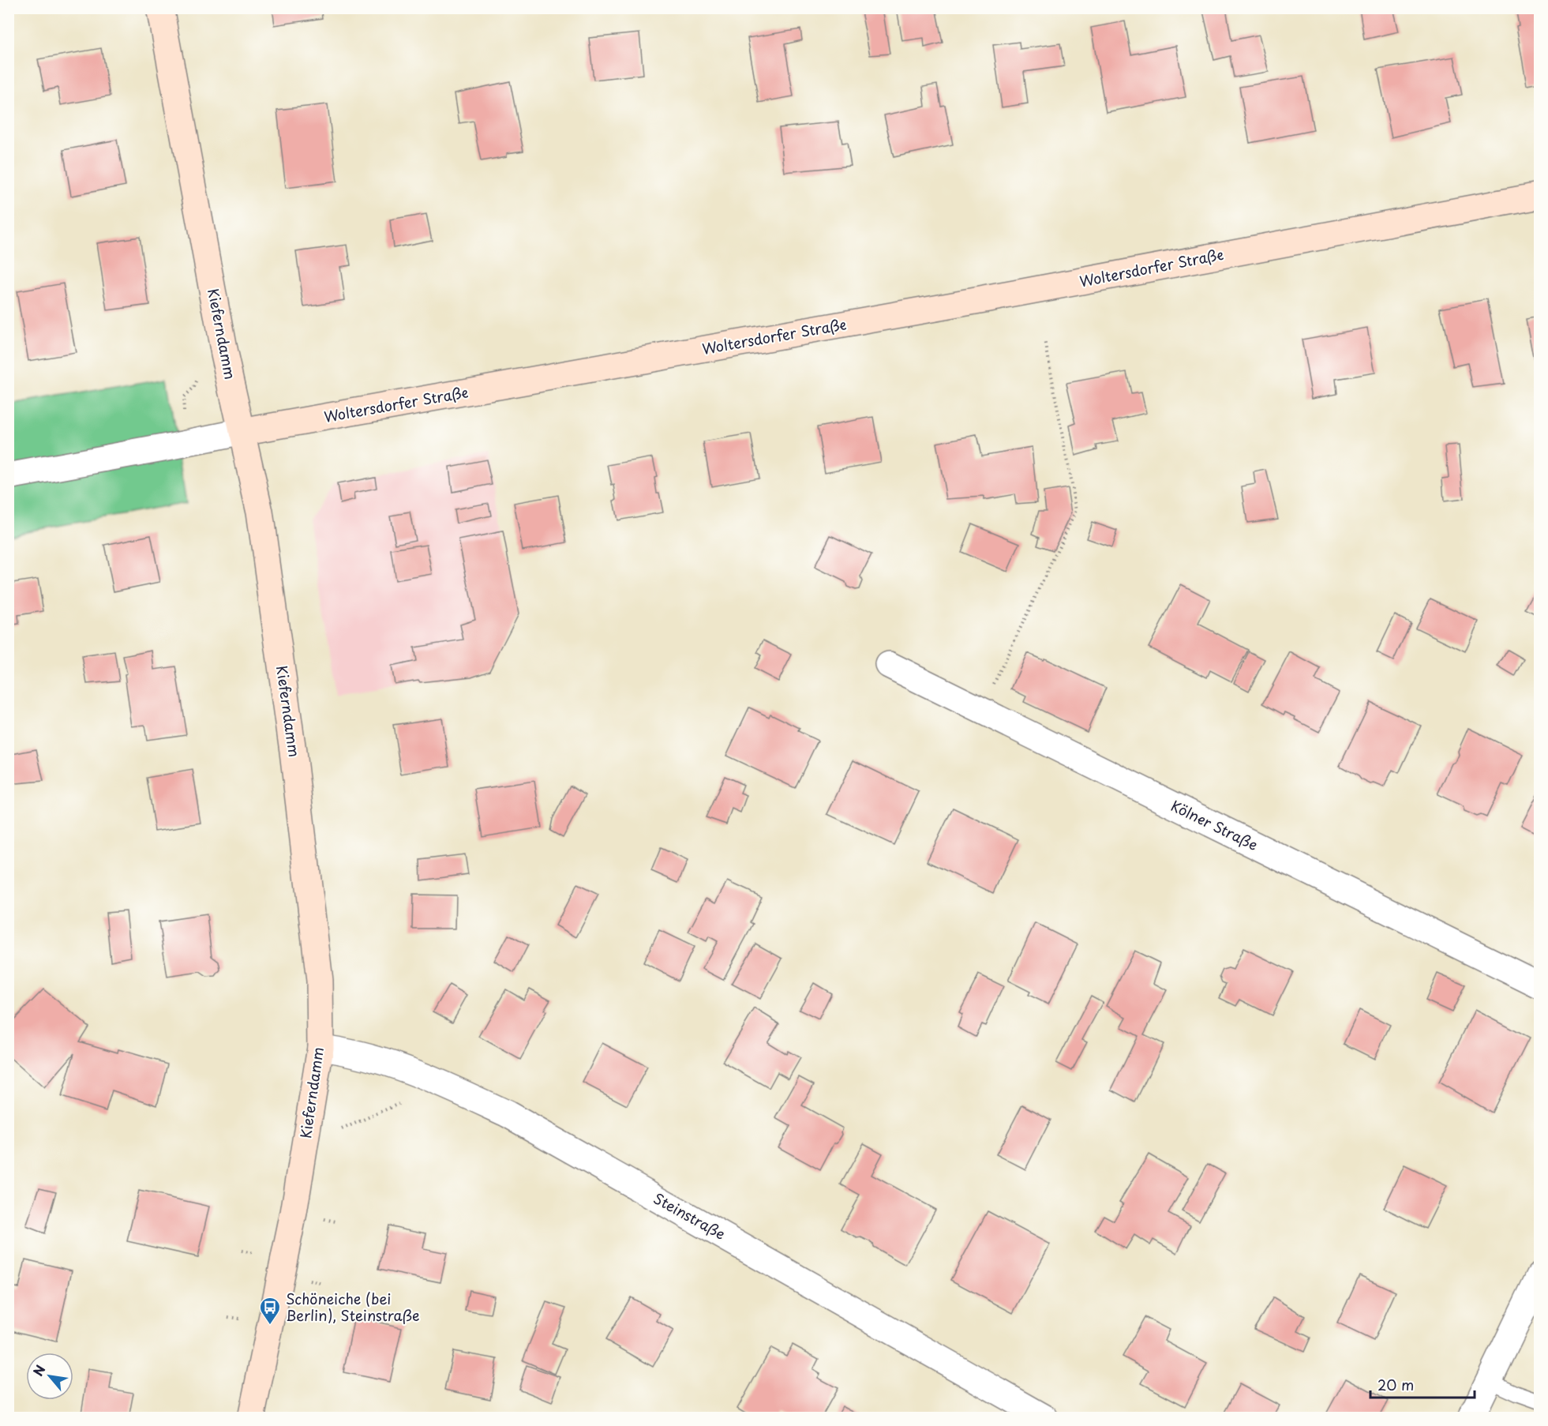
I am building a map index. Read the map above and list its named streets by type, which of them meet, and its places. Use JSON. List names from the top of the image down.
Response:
{
  "streets": {
    "street": [
      "Woltersdorfer Straße",
      "Kieferndamm",
      "Kölner Straße",
      "Steinstraße"
    ]
  },
  "crossings": [
    ["Woltersdorfer Straße", "Kieferndamm"],
    ["Kieferndamm", "Steinstraße"]
  ],
  "places": {
    "bus stop": ["Schöneiche (bei Berlin), Steinstraße"]
  },
  "scale_bar": "20 m",
  "north": "top left"
}
